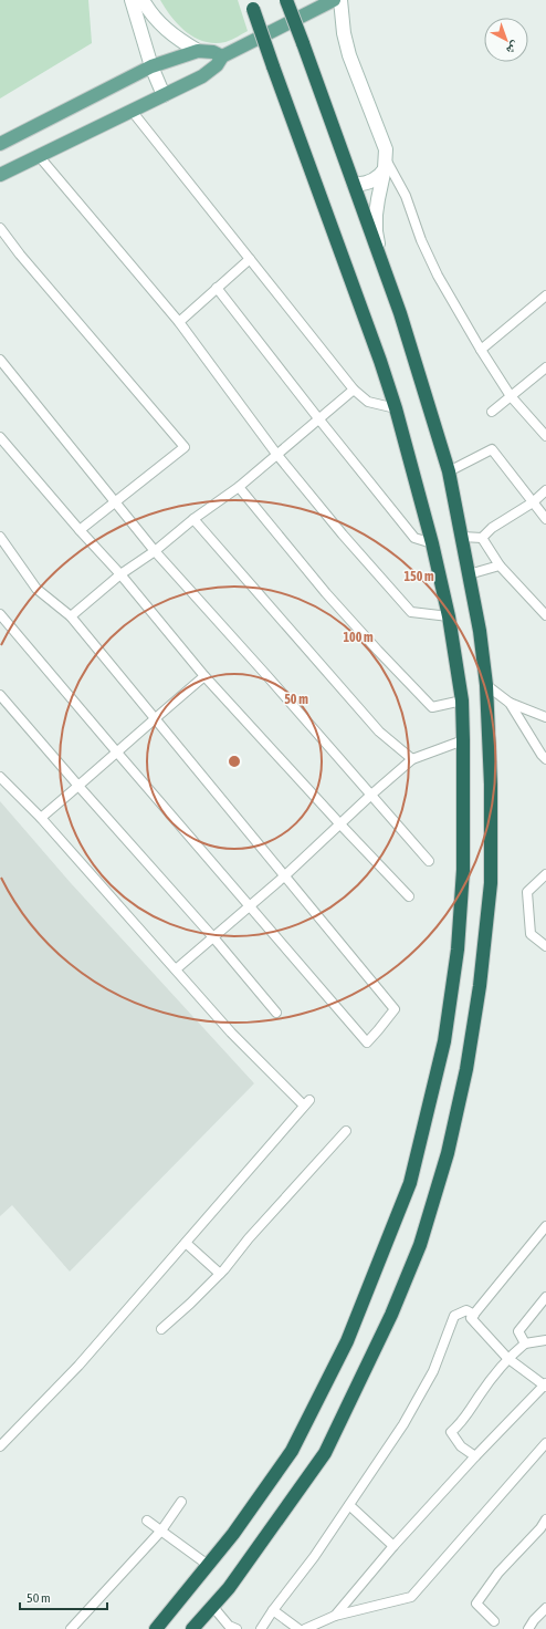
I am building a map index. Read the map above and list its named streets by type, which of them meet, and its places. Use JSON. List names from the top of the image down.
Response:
{
  "scale_bar": "50 m",
  "north": "bottom right",
  "rings": ["150 m", "100 m", "50 m"]
}
